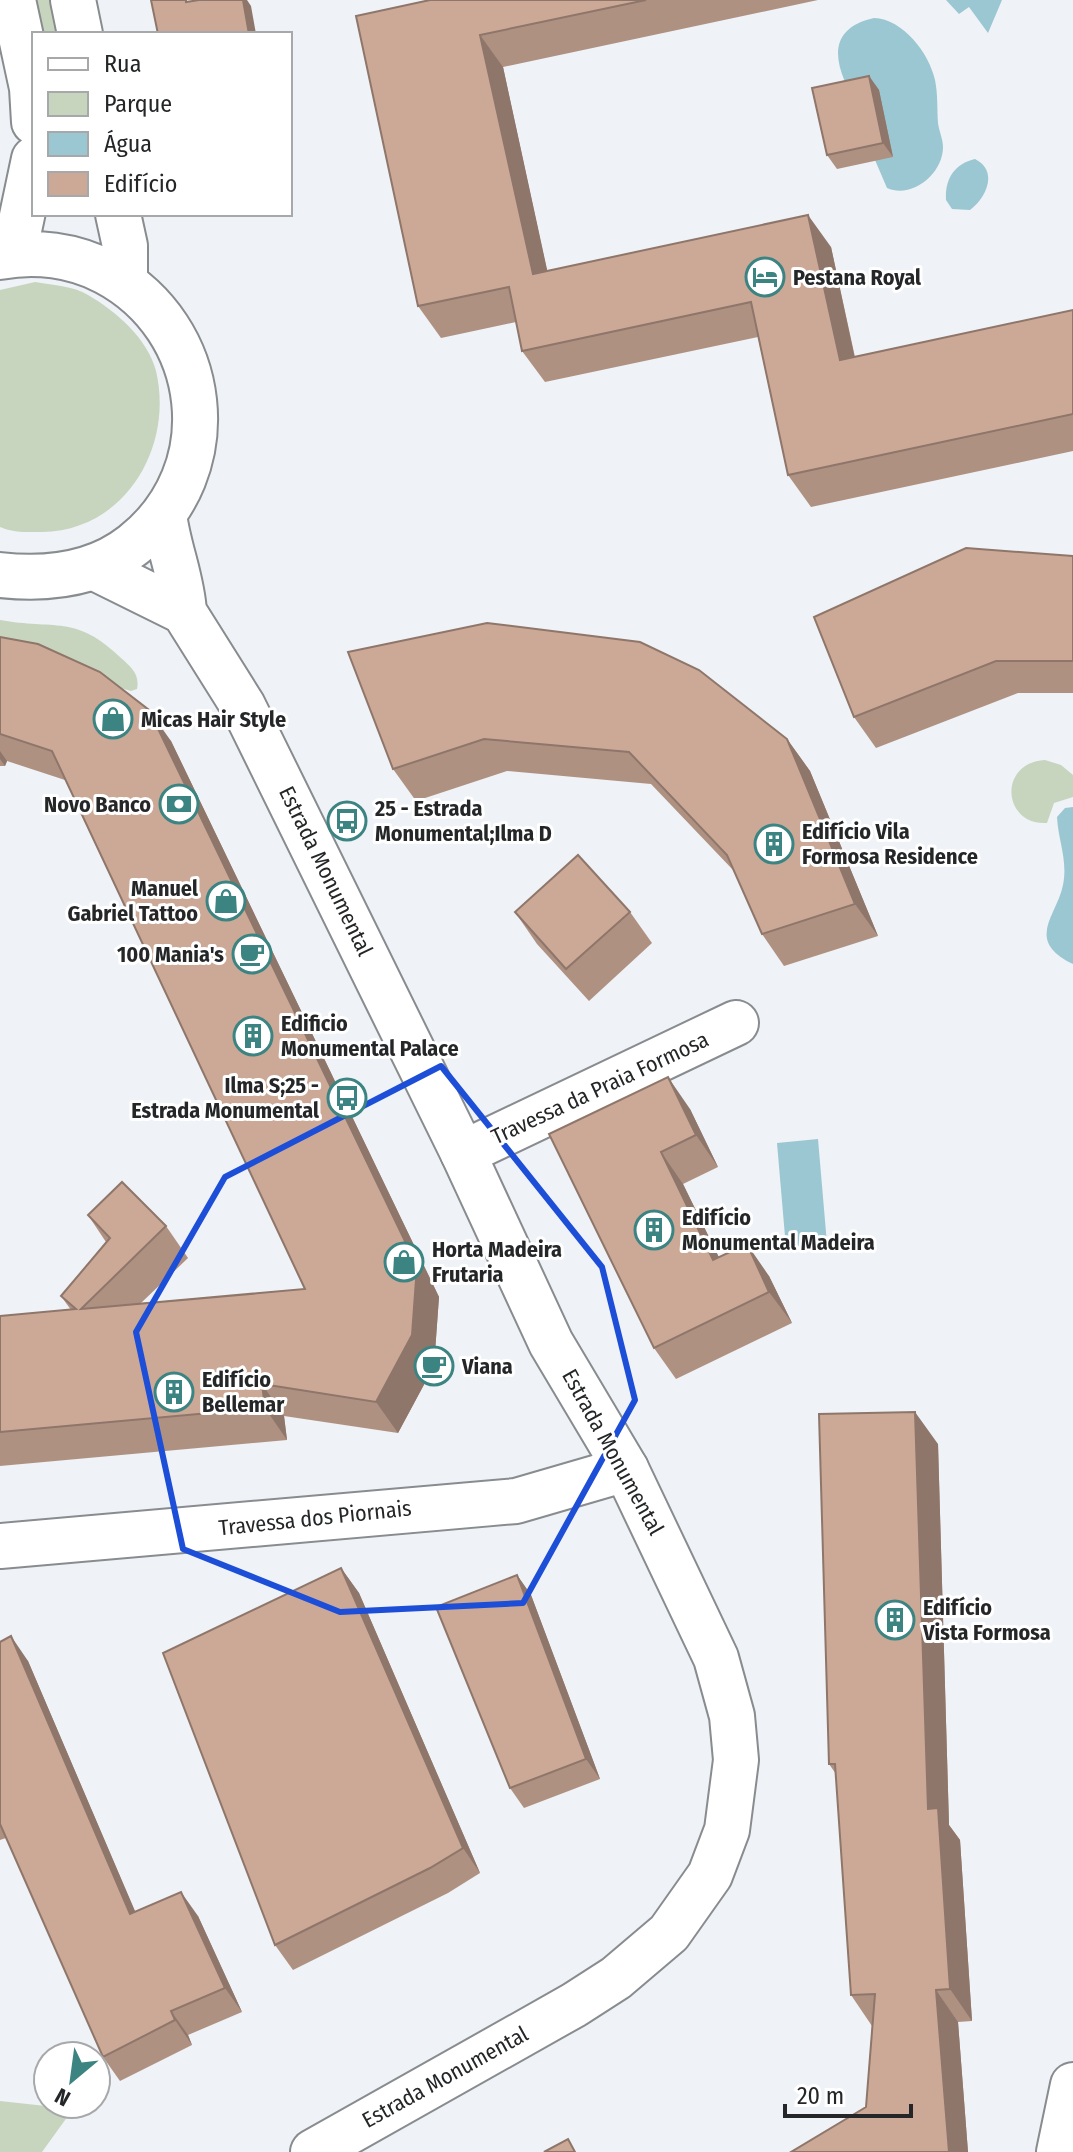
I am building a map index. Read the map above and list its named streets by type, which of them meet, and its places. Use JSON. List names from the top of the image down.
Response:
{
  "streets": {
    "main road": ["Estrada Monumental", "Travessa da Praia Formosa", "Travessa dos Piornais"]
  },
  "crossings": [
    ["Estrada Monumental", "Travessa da Praia Formosa"],
    ["Estrada Monumental", "Travessa dos Piornais"]
  ],
  "places": {
    "hotel": ["Pestana Royal"],
    "shop": ["Micas Hair Style", "Manuel Gabriel Tattoo", "Horta Madeira Frutaria"],
    "bank": ["Novo Banco"],
    "bus stop": ["25 - Estrada Monumental;Ilma D", "Ilma S;25 - Estrada Monumental"],
    "building": [
      "Edifício Vila Formosa Residence",
      "Edificio Monumental Palace",
      "Edifício Monumental Madeira",
      "Edifício Bellemar",
      "Edifício Vista Formosa"
    ],
    "cafe": ["100 Mania's", "Viana"]
  },
  "legend": [
    "Rua",
    "Parque",
    "Água",
    "Edifício"
  ],
  "scale_bar": "20 m",
  "north": "bottom left"
}
